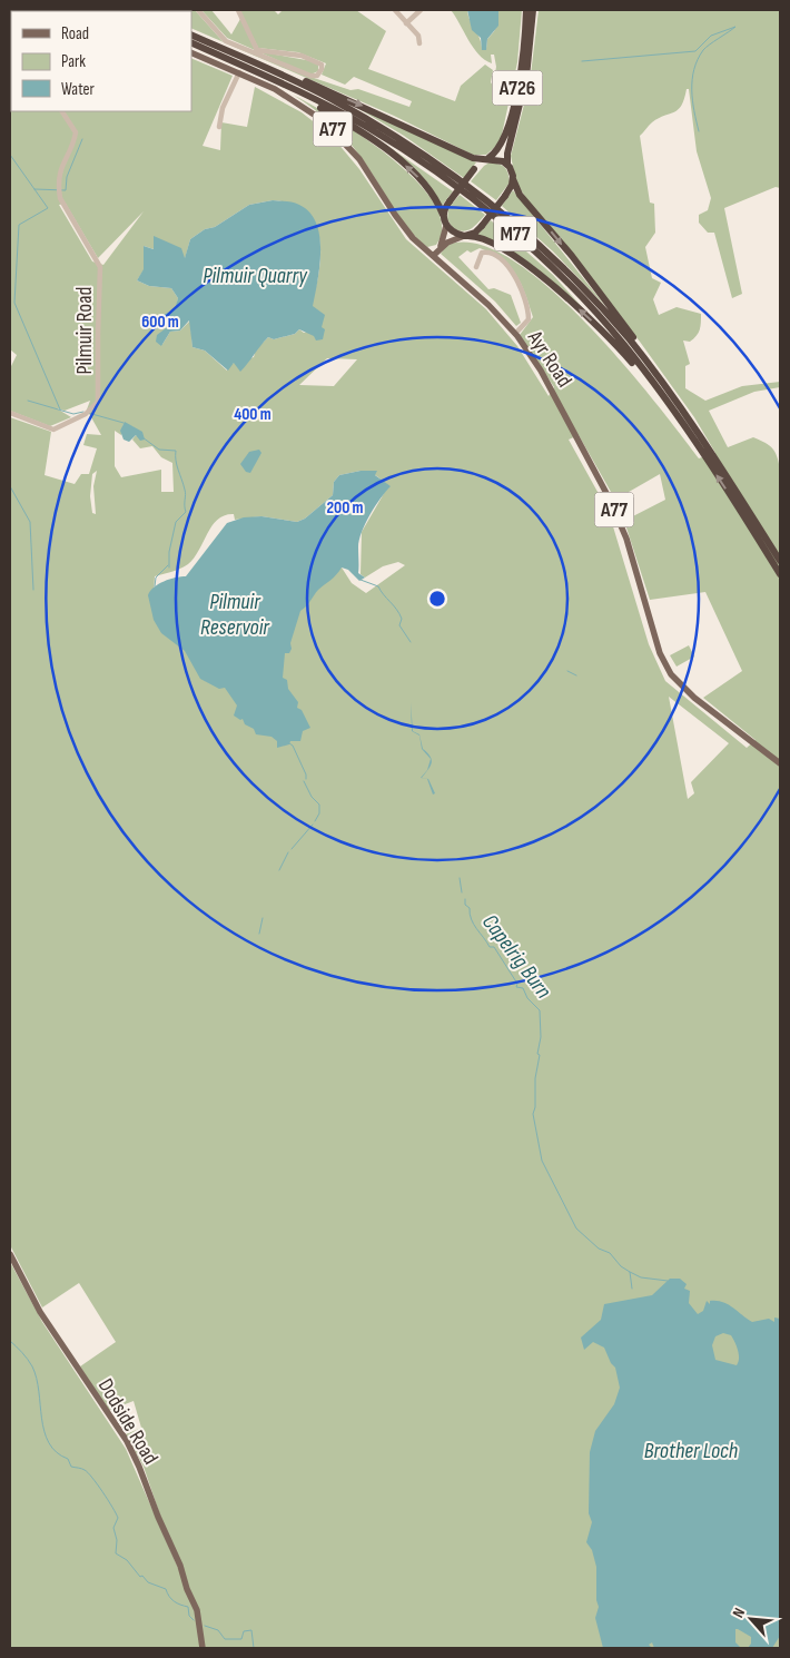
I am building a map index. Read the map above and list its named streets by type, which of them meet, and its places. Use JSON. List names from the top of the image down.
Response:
{
  "streets": {
    "highway": ["A726", "M77"],
    "main road": ["A77", "Ayr Road", "Dodside Road"],
    "street": ["Pilmuir Road"]
  },
  "crossings": [
    ["A726", "M77"]
  ],
  "water": [
    "Pilmuir Quarry",
    "Pilmuir Reservoir",
    "Capelrig Burn",
    "Brother Loch"
  ],
  "legend": ["Road", "Park", "Water"],
  "north": "top left",
  "rings": ["600 m", "400 m", "200 m"]
}
